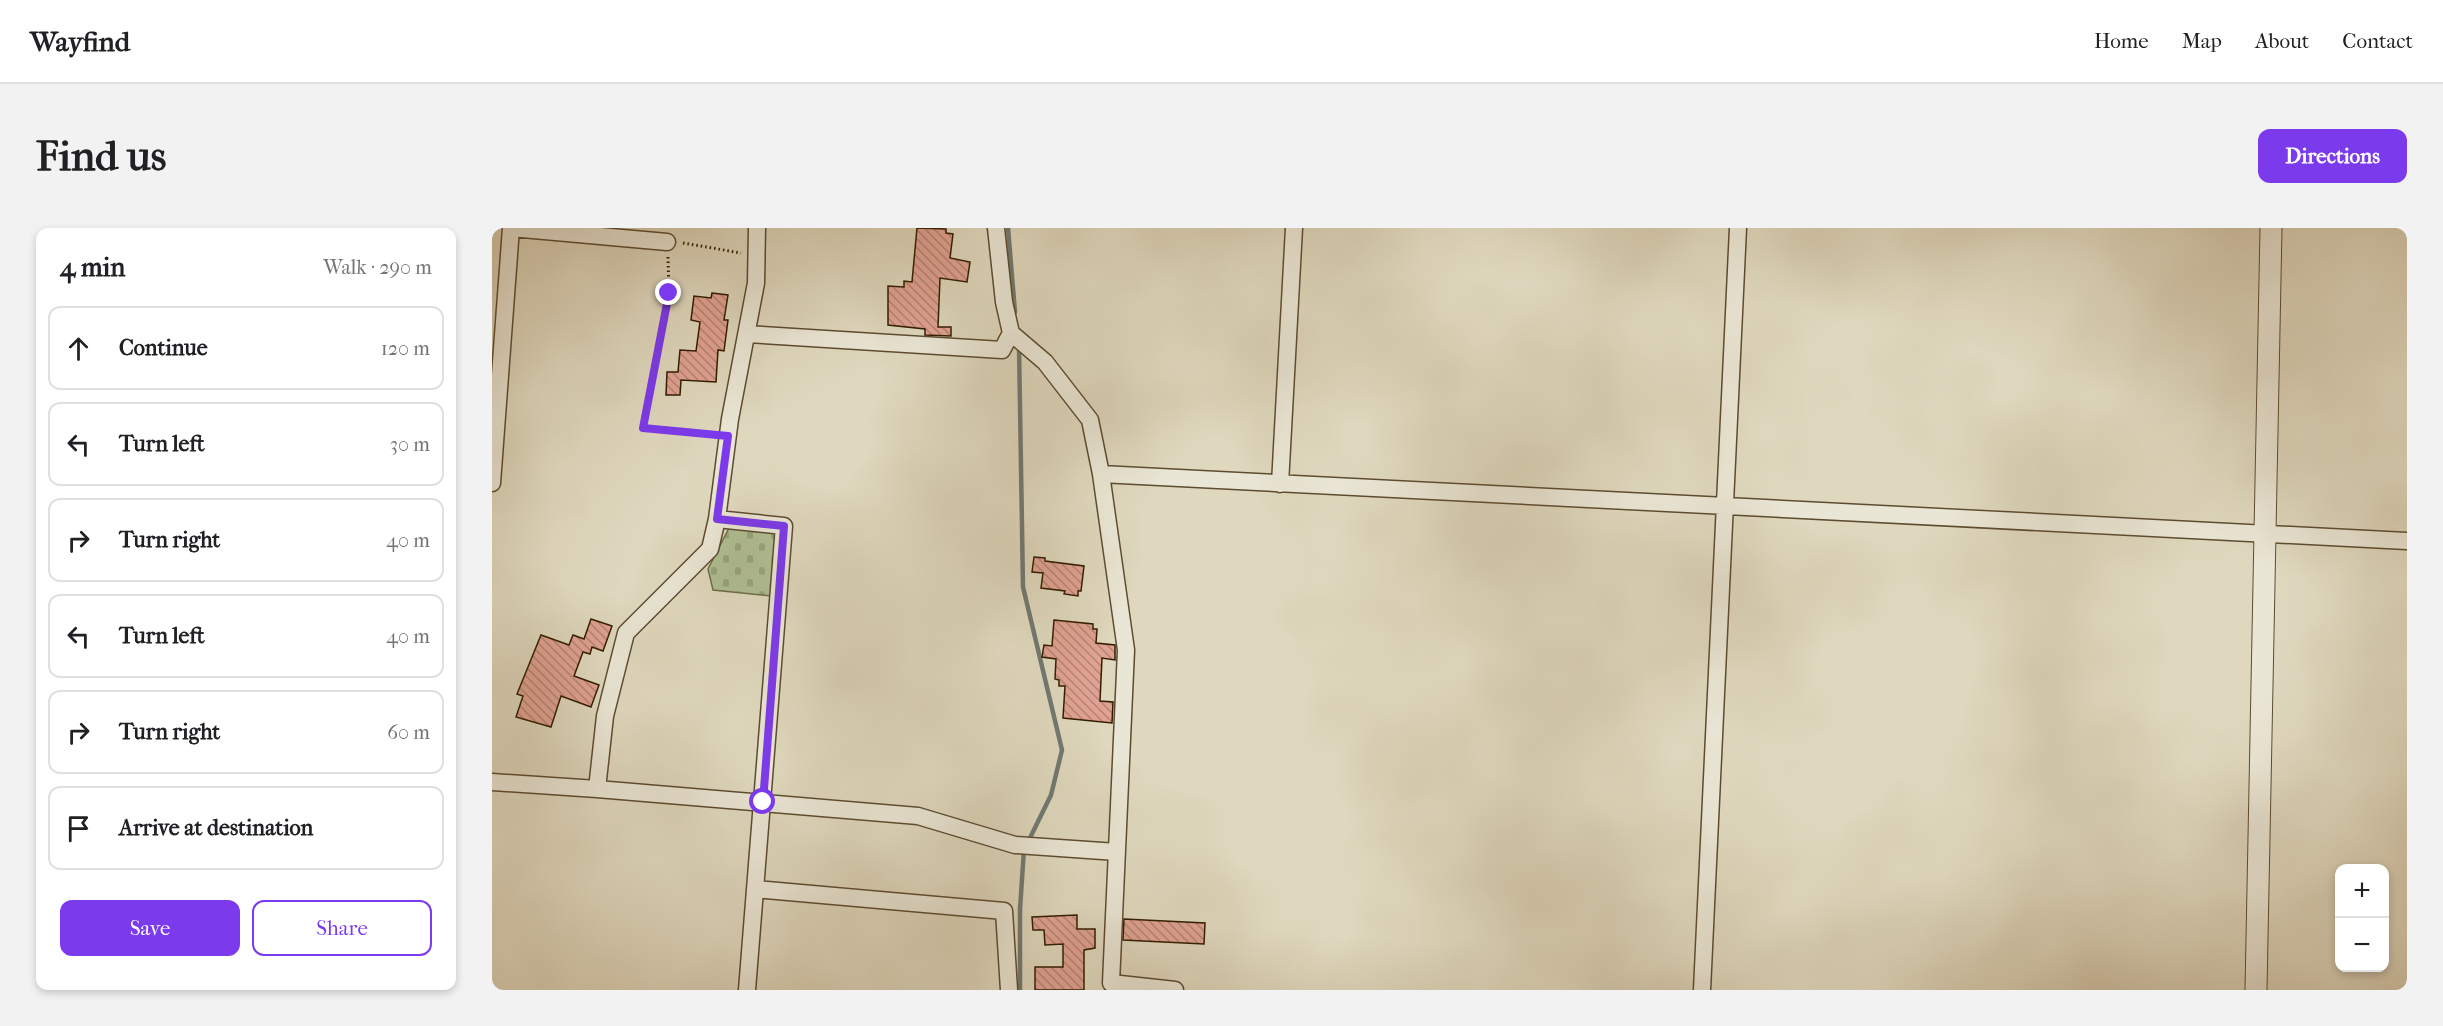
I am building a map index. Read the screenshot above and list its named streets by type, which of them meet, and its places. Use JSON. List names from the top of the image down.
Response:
{
  "page": {
    "header": "Wayfind",
    "nav": [
      "Home",
      "Map",
      "About",
      "Contact"
    ],
    "buttons": [
      "Directions",
      ["Save", "Share"]
    ],
    "title": "Find us",
    "heading": ["4 min", "Walk · 290 m"],
    "list": [
      ["Continue", "120 m"],
      ["Turn left", "30 m"],
      ["Turn right", "40 m"],
      ["Turn left", "40 m"],
      ["Turn right", "60 m"],
      "Arrive at destination"
    ],
    "map_buttons": ["+", "−"]
  }
}
